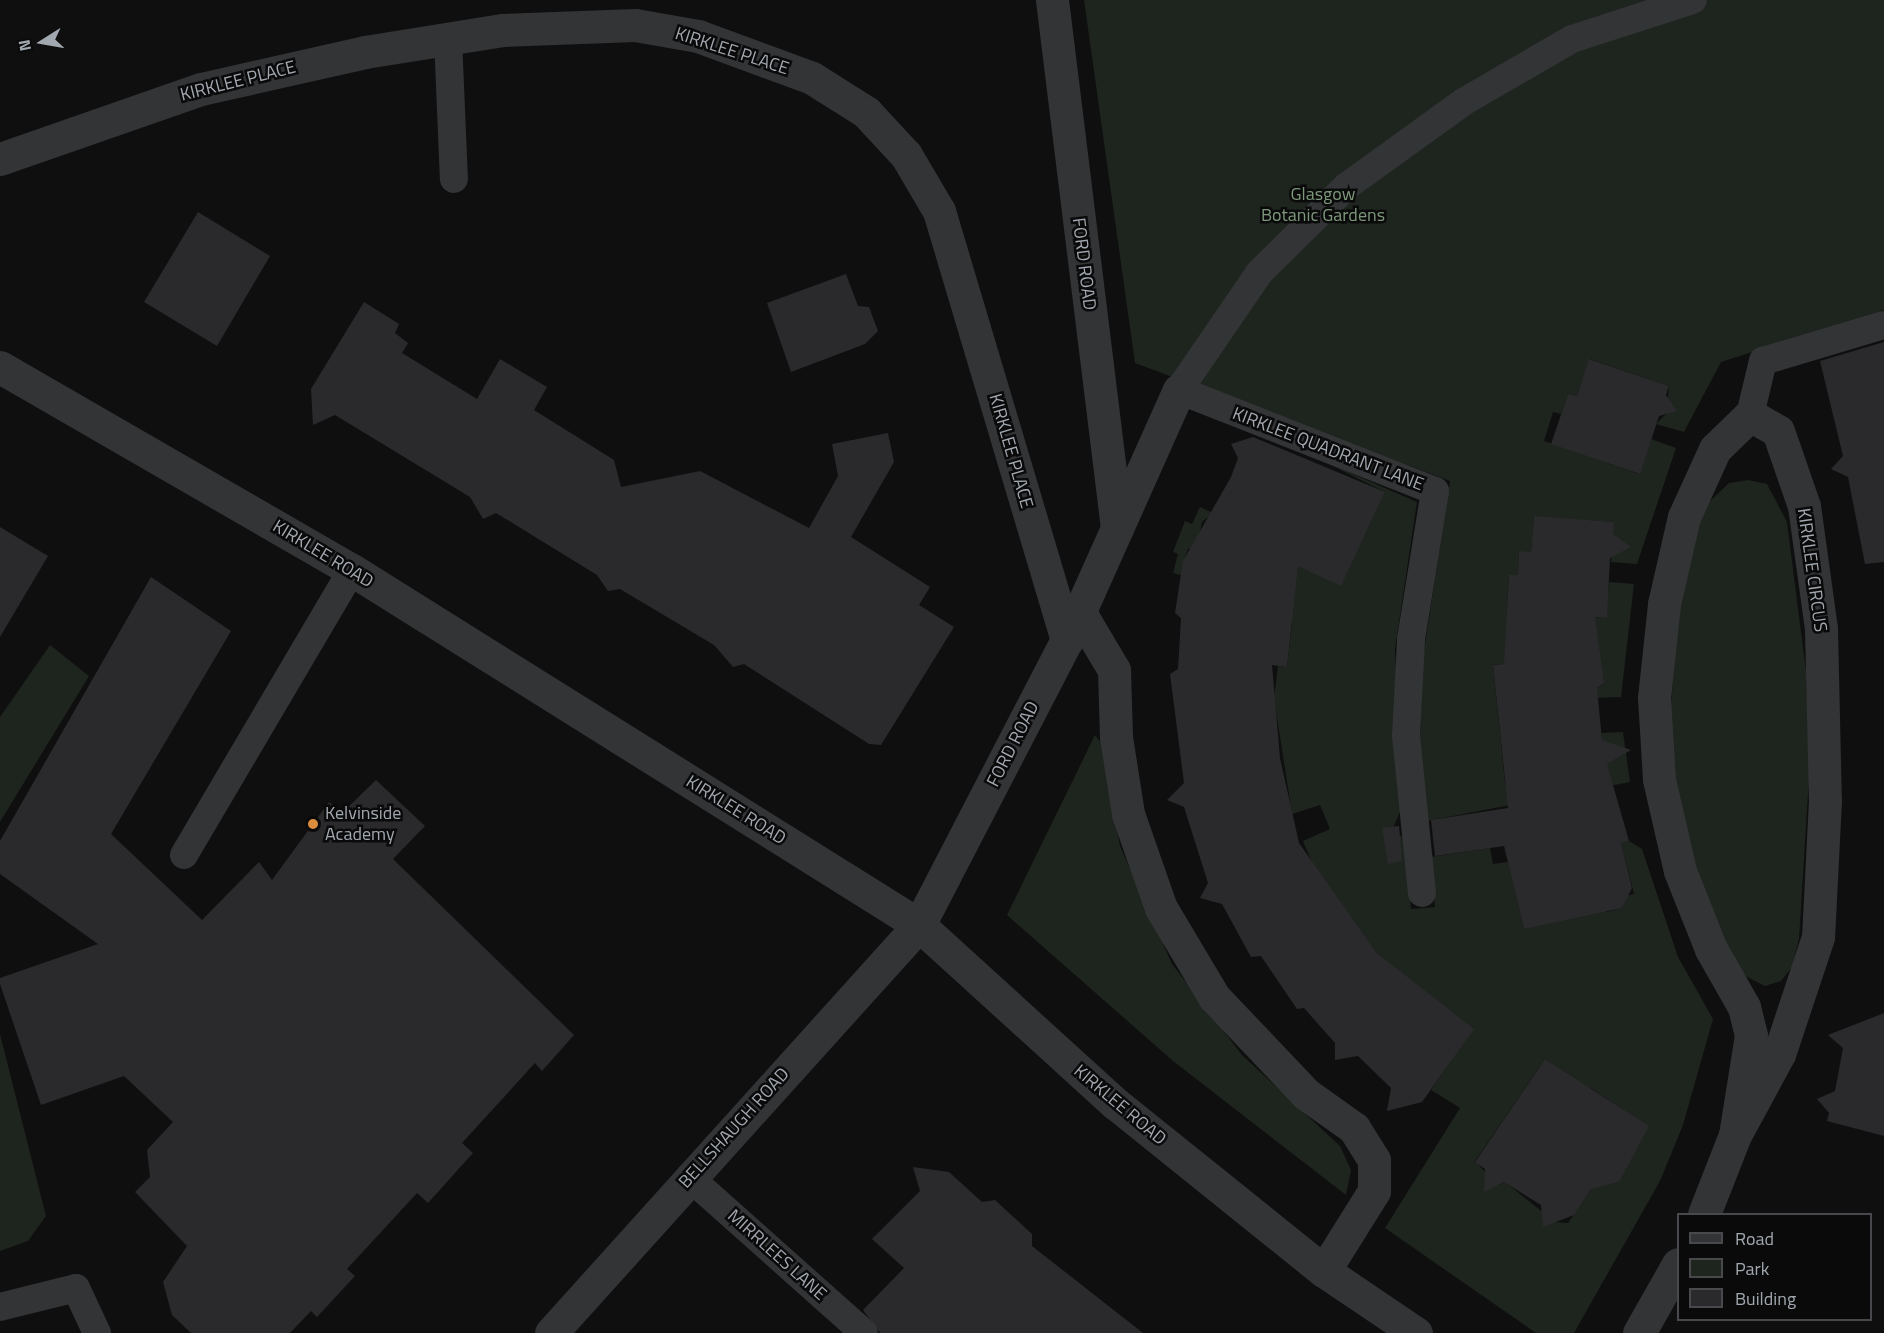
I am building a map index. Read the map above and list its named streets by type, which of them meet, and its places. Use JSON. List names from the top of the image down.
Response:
{
  "streets": {
    "street": [
      "KIRKLEE PLACE",
      "FORD ROAD",
      "KIRKLEE ROAD",
      "KIRKLEE CIRCUS",
      "BELLSHAUGH ROAD"
    ],
    "lane": ["KIRKLEE QUADRANT LANE", "MIRRLEES LANE"]
  },
  "crossings": [
    ["KIRKLEE PLACE", "FORD ROAD"],
    ["KIRKLEE PLACE", "KIRKLEE ROAD"],
    ["FORD ROAD", "KIRKLEE QUADRANT LANE"],
    ["FORD ROAD", "KIRKLEE ROAD"],
    ["FORD ROAD", "BELLSHAUGH ROAD"],
    ["KIRKLEE ROAD", "BELLSHAUGH ROAD"],
    ["BELLSHAUGH ROAD", "MIRRLEES LANE"]
  ],
  "parks": ["Glasgow Botanic Gardens"],
  "places": ["Kelvinside Academy"],
  "legend": ["Road", "Park", "Building"],
  "north": "left"
}
